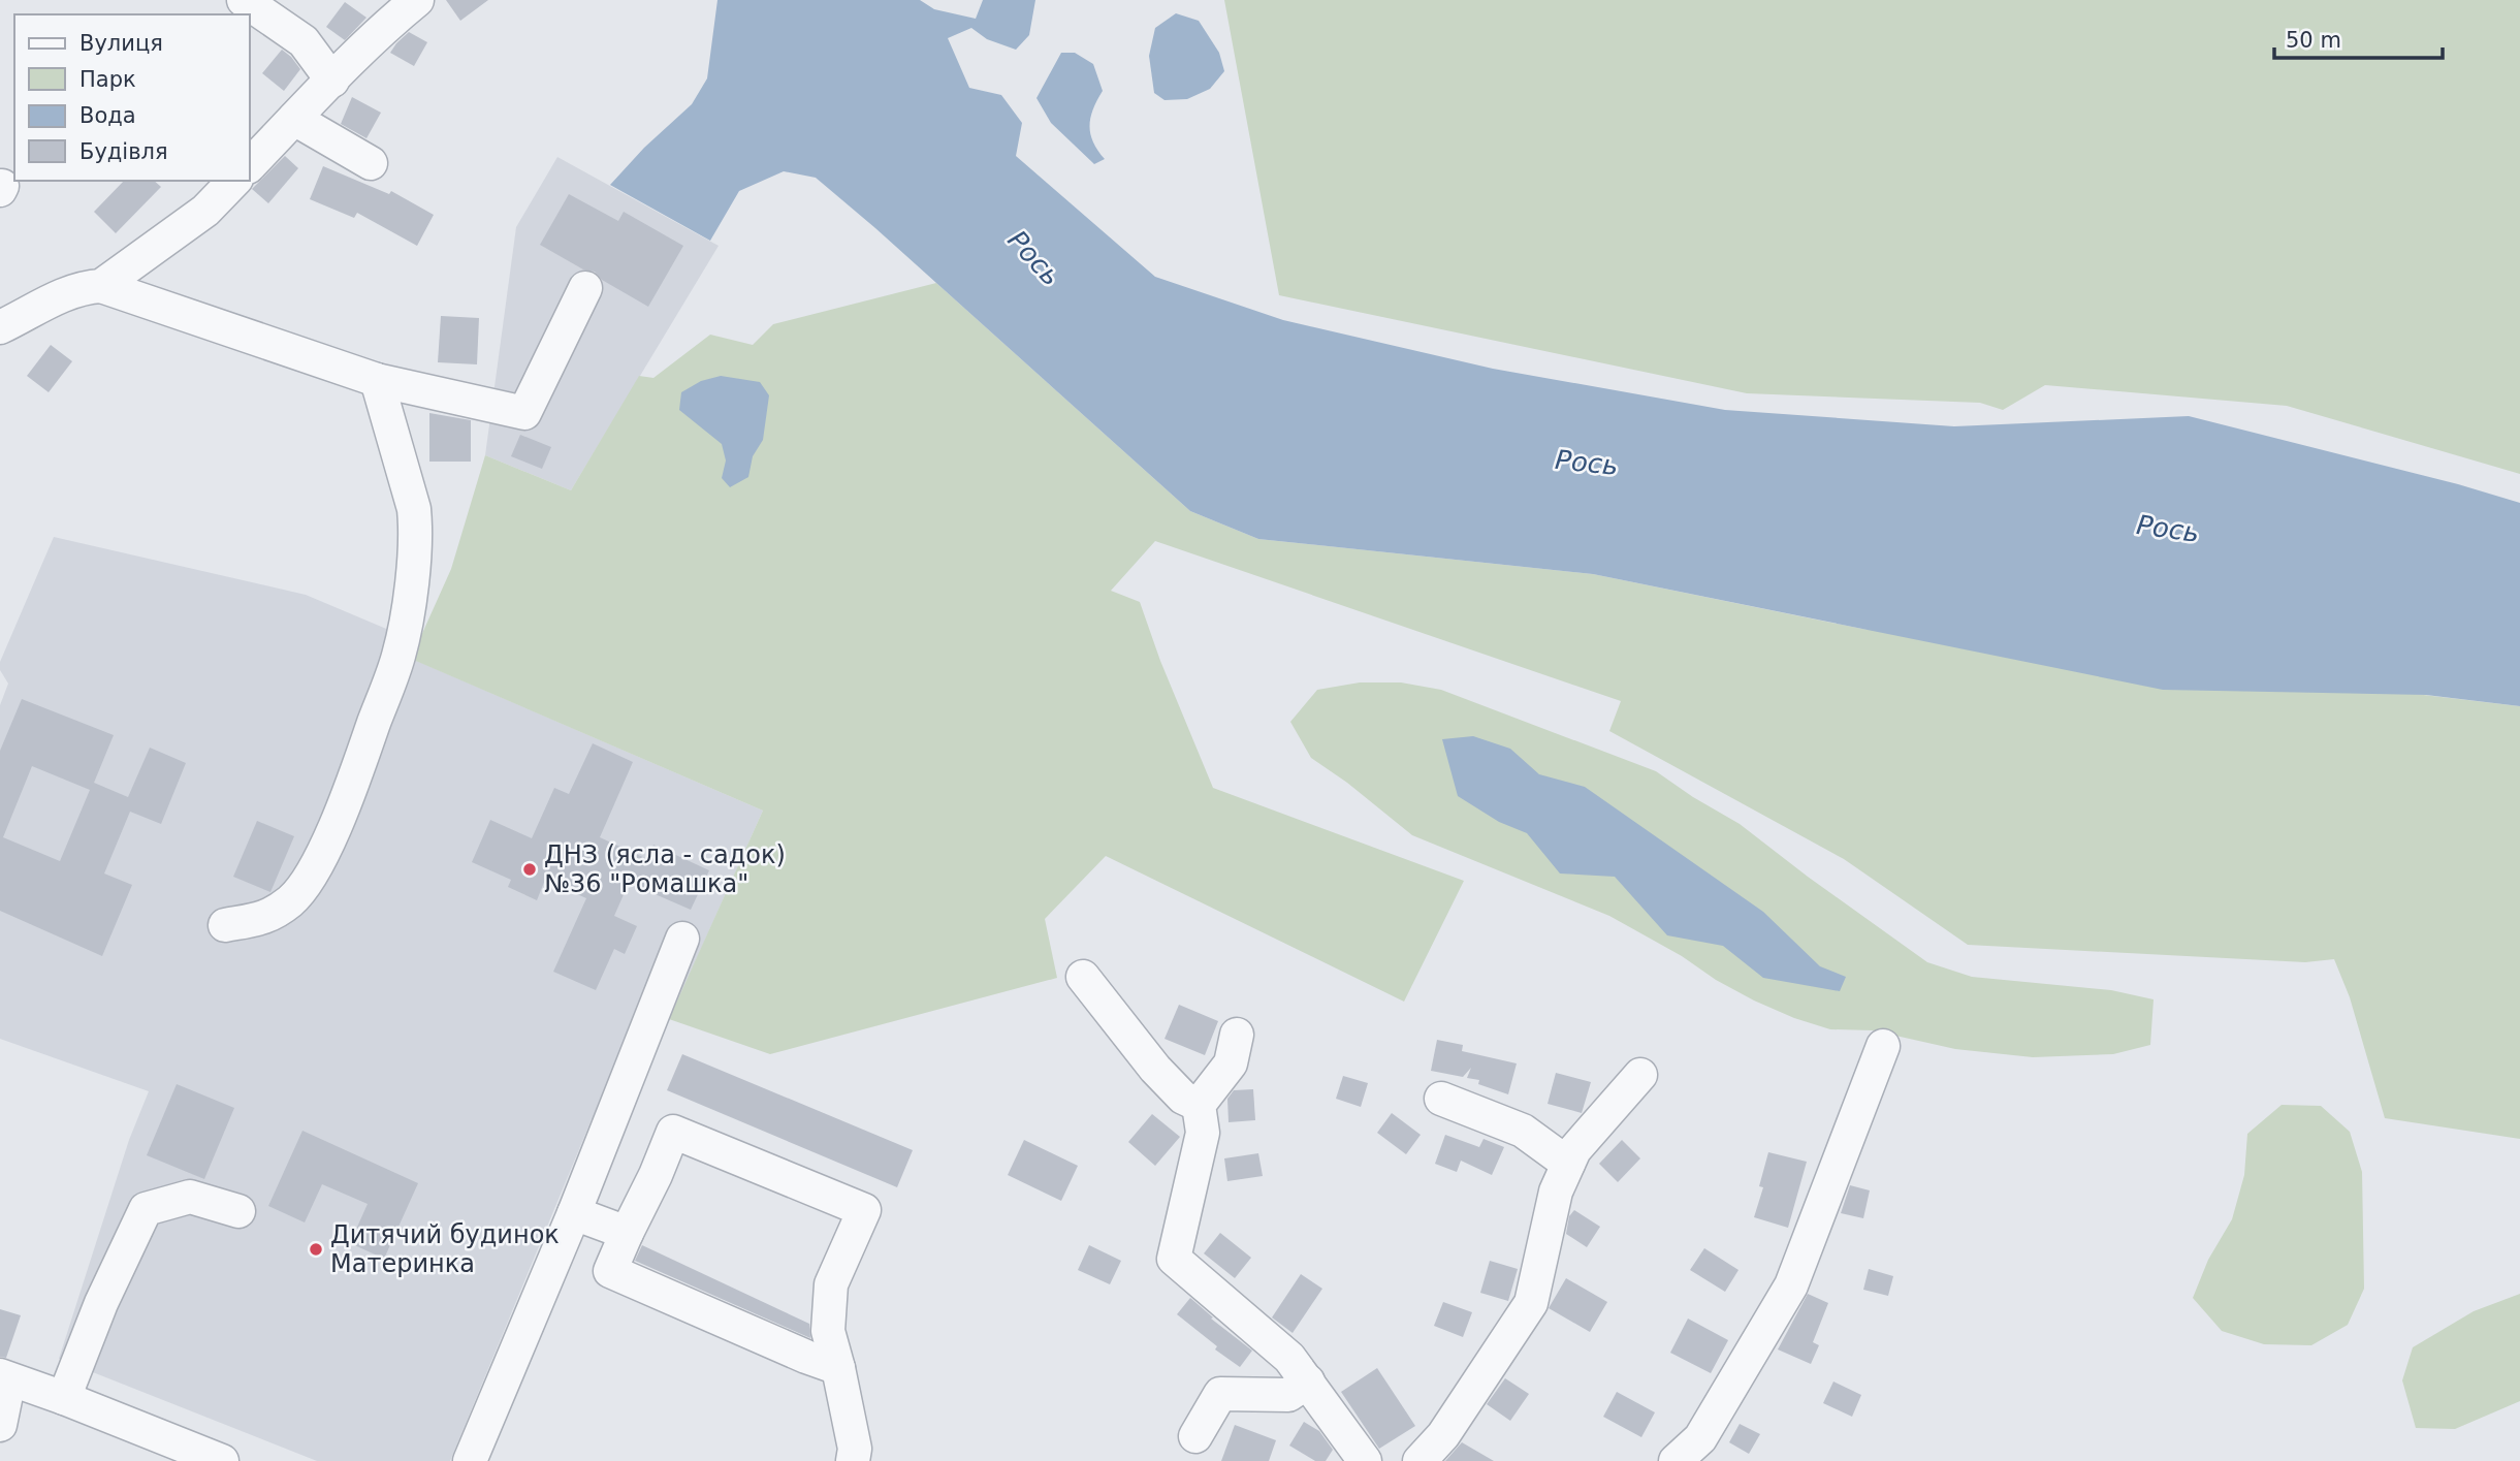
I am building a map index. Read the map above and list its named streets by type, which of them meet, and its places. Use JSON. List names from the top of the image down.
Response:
{
  "water": ["Рось"],
  "places": ["ДНЗ (ясла - садок) №36 \"Ромашка\"", "Дитячий будинок Материнка"],
  "legend": [
    "Вулиця",
    "Парк",
    "Вода",
    "Будівля"
  ],
  "scale_bar": "50 m"
}
